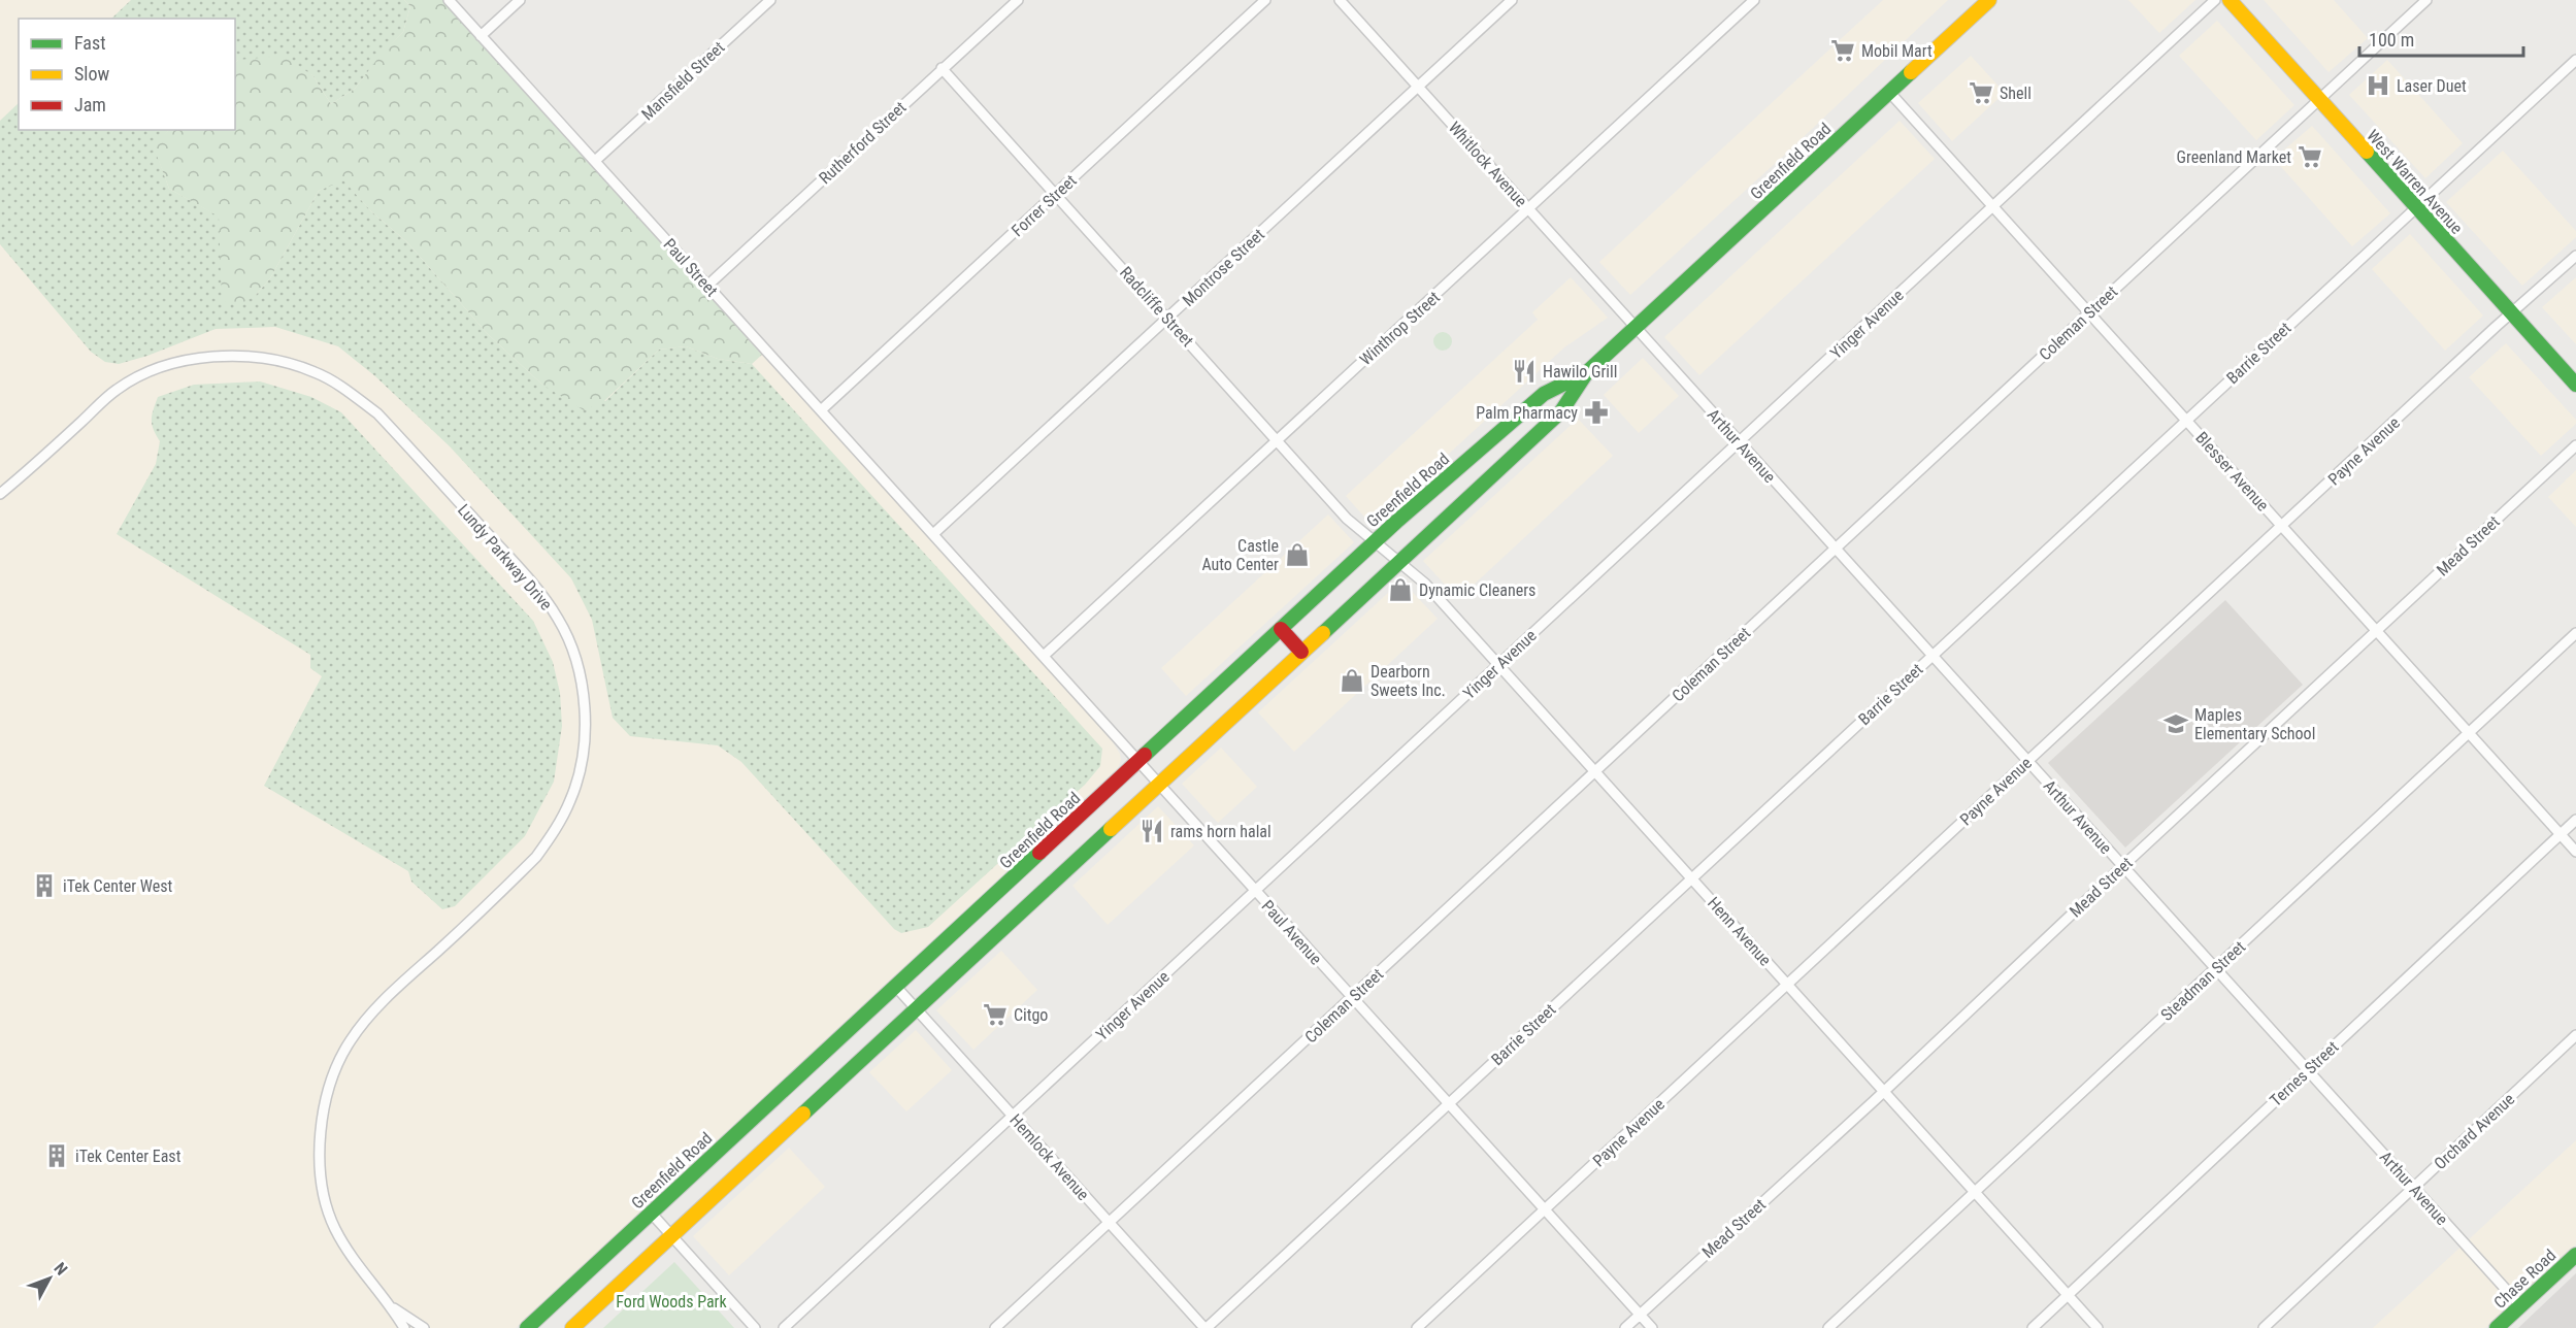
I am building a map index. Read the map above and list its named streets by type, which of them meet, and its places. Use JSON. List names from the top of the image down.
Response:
{
  "streets": {
    "main road": ["Greenfield Road", "West Warren Avenue", "Chase Road"],
    "street": [
      "Mansfield Street",
      "Rutherford Street",
      "Whitlock Avenue",
      "Forrer Street",
      "Paul Street",
      "Montrose Street",
      "Radcliffe Street",
      "Coleman Street",
      "Yinger Avenue",
      "Winthrop Street",
      "Barrie Street",
      "Arthur Avenue",
      "Payne Avenue",
      "Blesser Avenue",
      "Mead Street",
      "Lundy Parkway Drive",
      "Henn Avenue",
      "Paul Avenue",
      "Steadman Street",
      "Ternes Street",
      "Orchard Avenue",
      "Hemlock Avenue"
    ]
  },
  "crossings": [
    ["Mansfield Street", "Paul Street"],
    ["Rutherford Street", "Paul Street"],
    ["Rutherford Street", "Radcliffe Street"],
    ["Greenfield Road", "Whitlock Avenue"],
    ["Greenfield Road", "Radcliffe Street"],
    ["Greenfield Road", "Arthur Avenue"],
    ["Greenfield Road", "Blesser Avenue"],
    ["Greenfield Road", "Henn Avenue"],
    ["Greenfield Road", "Paul Avenue"],
    ["Greenfield Road", "Hemlock Avenue"],
    ["Whitlock Avenue", "Montrose Street"],
    ["Whitlock Avenue", "Winthrop Street"],
    ["Whitlock Avenue", "Arthur Avenue"],
    ["West Warren Avenue", "Coleman Street"],
    ["West Warren Avenue", "Barrie Street"],
    ["West Warren Avenue", "Payne Avenue"],
    ["Forrer Street", "Paul Street"],
    ["Forrer Street", "Radcliffe Street"],
    ["Paul Street", "Montrose Street"],
    ["Paul Street", "Paul Avenue"],
    ["Montrose Street", "Radcliffe Street"],
    ["Montrose Street", "Paul Avenue"],
    ["Radcliffe Street", "Winthrop Street"],
    ["Radcliffe Street", "Henn Avenue"],
    ["Coleman Street", "Arthur Avenue"],
    ["Coleman Street", "Blesser Avenue"],
    ["Coleman Street", "Henn Avenue"],
    ["Coleman Street", "Paul Avenue"],
    ["Coleman Street", "Hemlock Avenue"],
    ["Yinger Avenue", "Arthur Avenue"],
    ["Yinger Avenue", "Blesser Avenue"],
    ["Yinger Avenue", "Henn Avenue"],
    ["Yinger Avenue", "Paul Avenue"],
    ["Yinger Avenue", "Hemlock Avenue"],
    ["Winthrop Street", "Paul Avenue"],
    ["Barrie Street", "Arthur Avenue"],
    ["Barrie Street", "Blesser Avenue"],
    ["Barrie Street", "Henn Avenue"],
    ["Barrie Street", "Paul Avenue"],
    ["Barrie Street", "Hemlock Avenue"],
    ["Arthur Avenue", "Payne Avenue"],
    ["Arthur Avenue", "Mead Street"],
    ["Arthur Avenue", "Steadman Street"],
    ["Arthur Avenue", "Ternes Street"],
    ["Arthur Avenue", "Orchard Avenue"],
    ["Arthur Avenue", "Chase Road"],
    ["Payne Avenue", "Blesser Avenue"],
    ["Payne Avenue", "Henn Avenue"],
    ["Payne Avenue", "Paul Avenue"],
    ["Blesser Avenue", "Mead Street"],
    ["Blesser Avenue", "Steadman Street"],
    ["Blesser Avenue", "Ternes Street"],
    ["Mead Street", "Henn Avenue"],
    ["Mead Street", "Paul Avenue"],
    ["Henn Avenue", "Steadman Street"],
    ["Henn Avenue", "Ternes Street"]
  ],
  "parks": ["Ford Woods Park"],
  "places": {
    "supermarket": [
      "Mobil Mart",
      "Shell",
      "Greenland Market",
      "Citgo"
    ],
    "hospital": ["Laser Duet"],
    "restaurant": ["Hawilo Grill", "rams horn halal"],
    "pharmacy": ["Palm Pharmacy"],
    "shop": ["Castle Auto Center", "Dynamic Cleaners", "Dearborn Sweets Inc."],
    "school or university": ["Maples Elementary School"],
    "building": ["iTek Center West", "iTek Center East"]
  },
  "legend": ["Fast", "Slow", "Jam"],
  "scale_bar": "100 m",
  "north": "top right"
}
